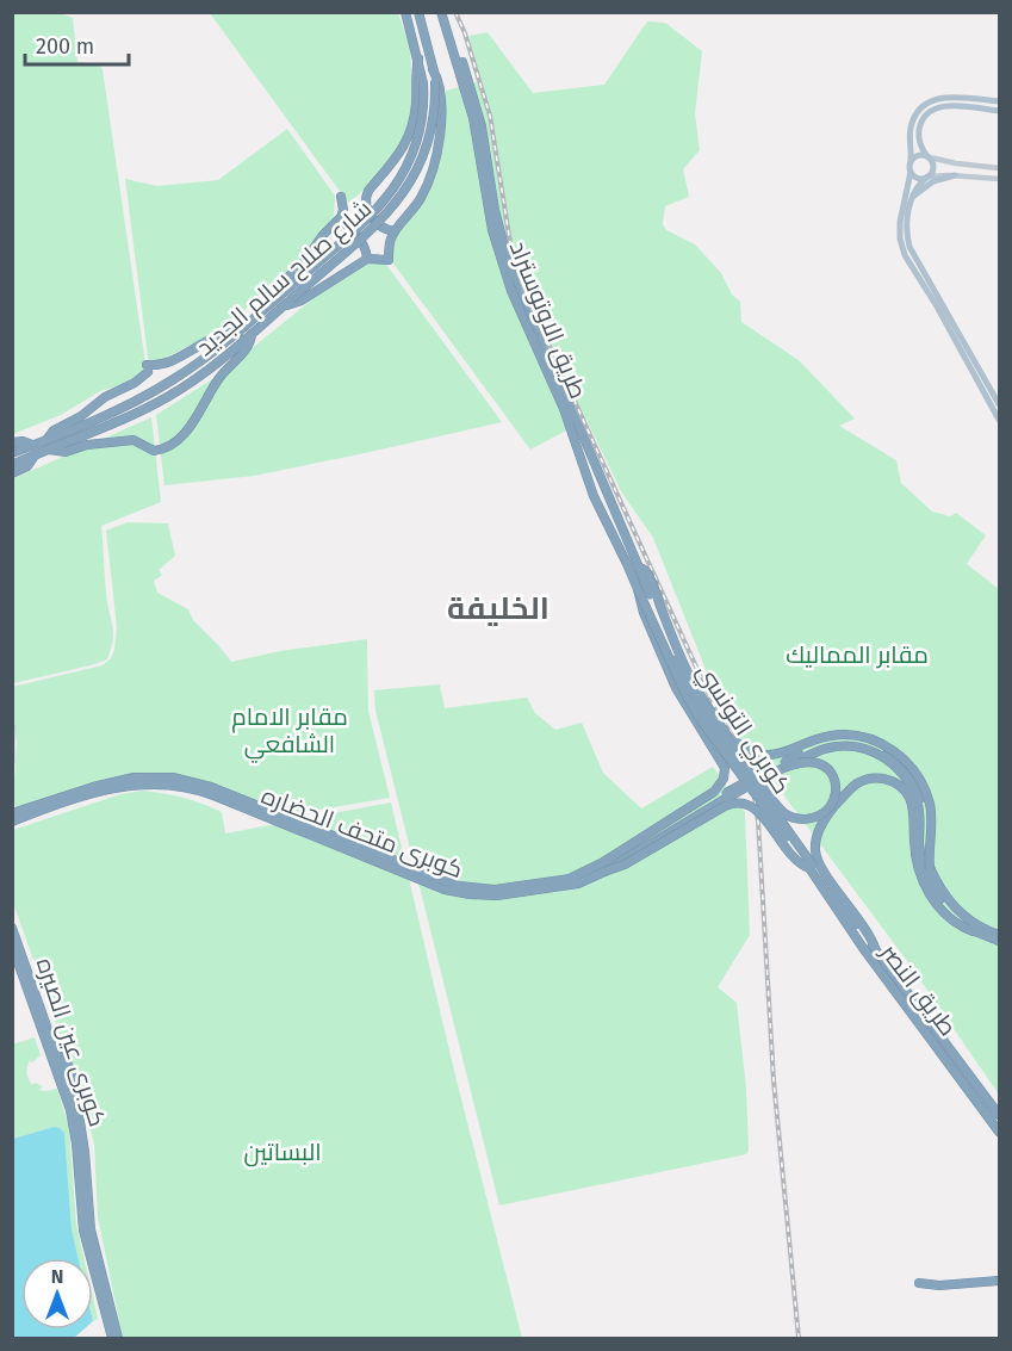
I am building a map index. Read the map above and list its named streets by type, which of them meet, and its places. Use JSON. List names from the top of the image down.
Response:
{
  "streets": {
    "highway": [
      "شارع صلاح سالم الجديد",
      "طريق الاوتوستراد",
      "كوبري التونسي",
      "كوبرى متحف الحضاره",
      "طريق النصر",
      "كوبرى عين الصيره"
    ]
  },
  "crossings": [
    ["طريق الاوتوستراد", "كوبري التونسي"],
    ["كوبري التونسي", "طريق النصر"]
  ],
  "districts": ["الخليفة"],
  "parks": ["مقابر المماليك", "مقابر الامام الشافعي", "البساتين"],
  "scale_bar": "200 m",
  "north": "top"
}
